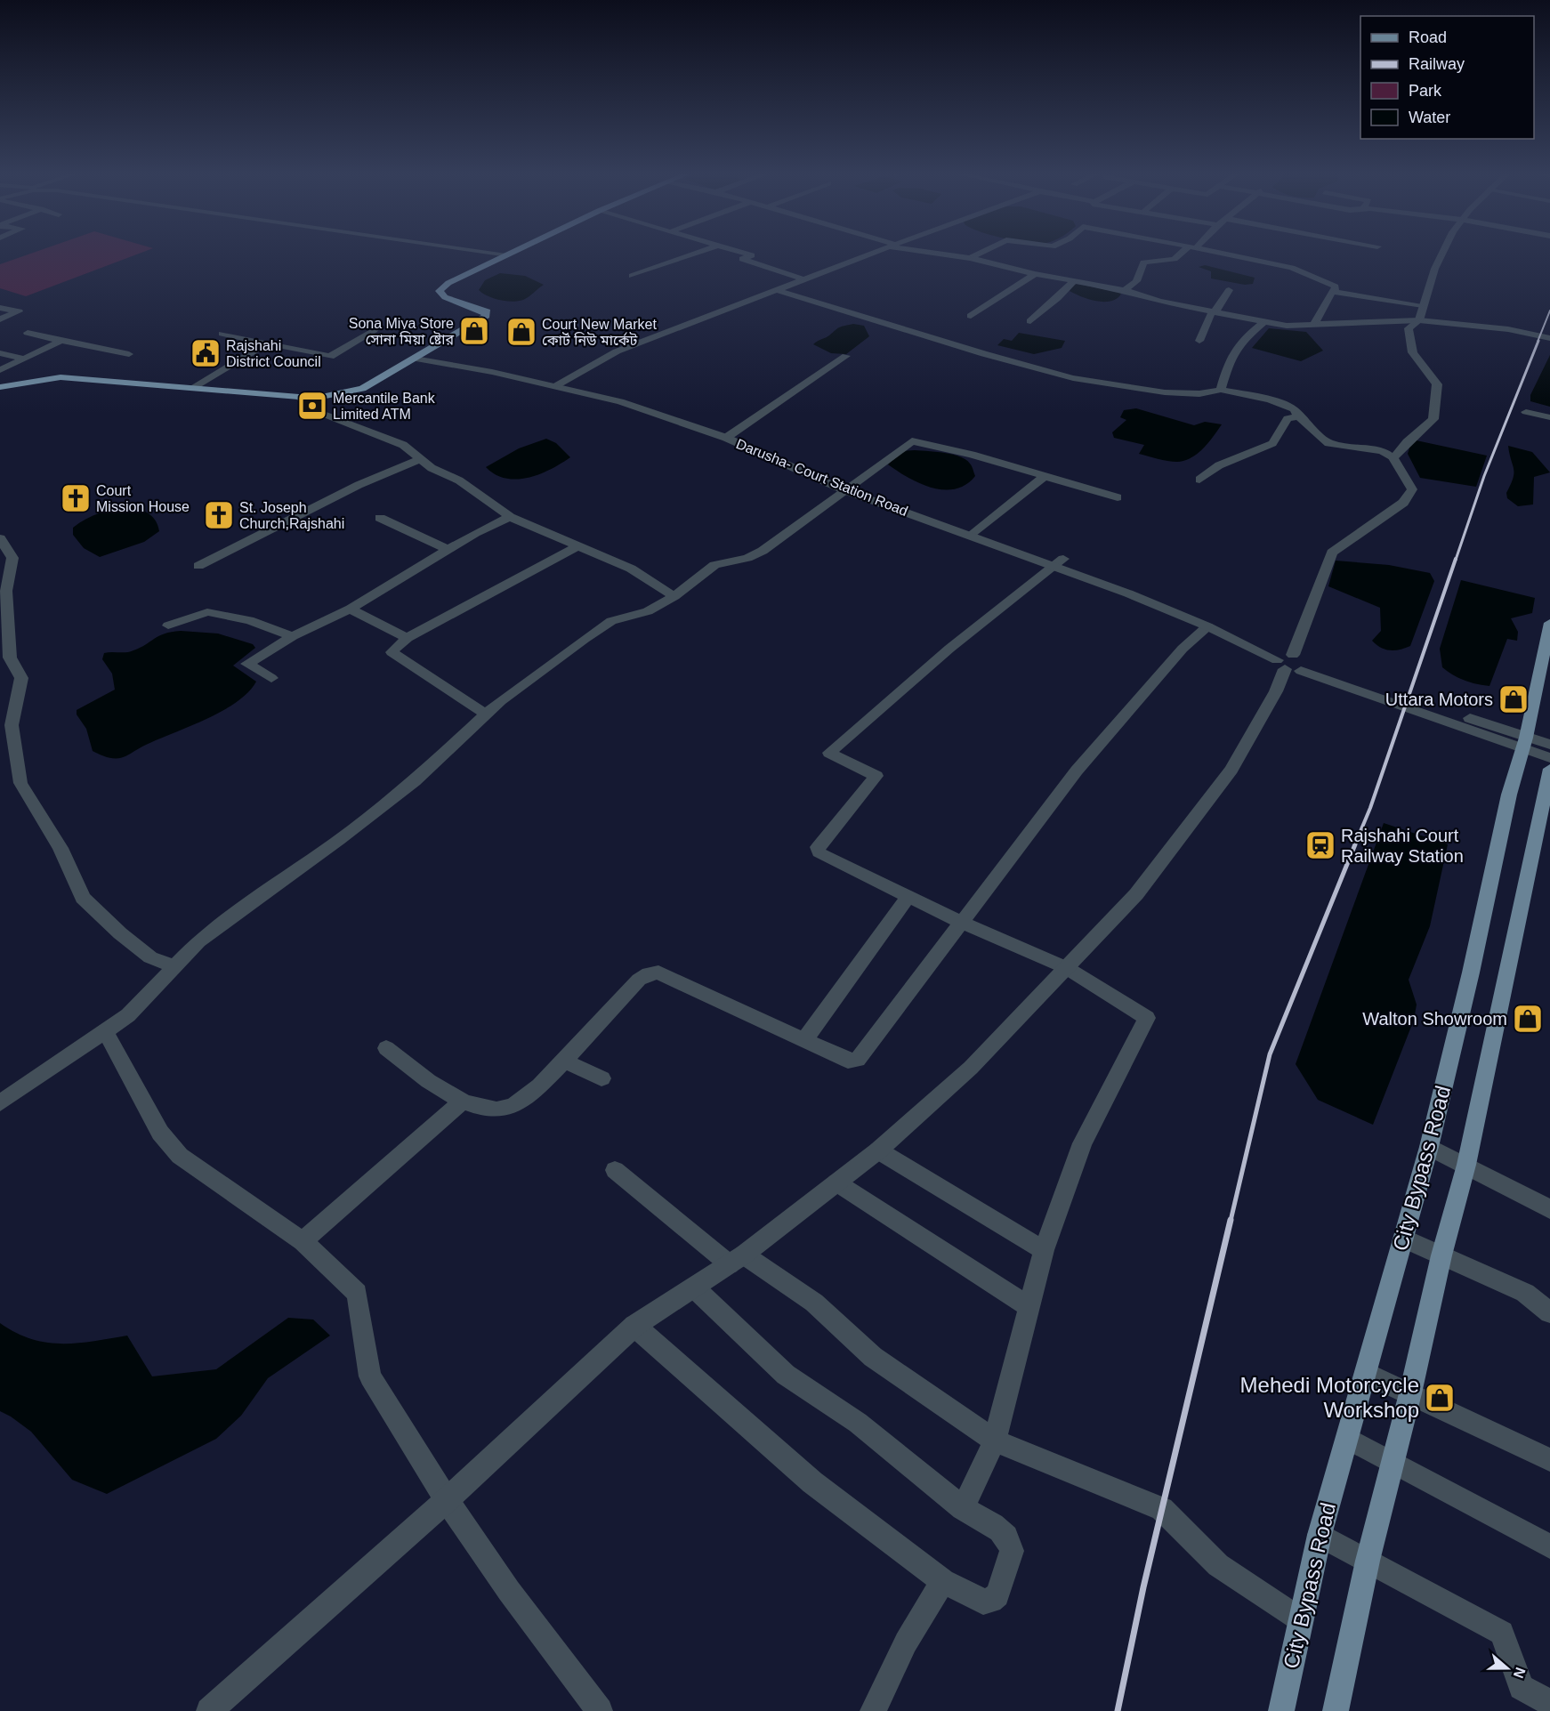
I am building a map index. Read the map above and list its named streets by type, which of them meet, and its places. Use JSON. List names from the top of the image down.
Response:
{
  "streets": {
    "main road": ["City Bypass Road"],
    "street": ["Darusha- Court Station Road"]
  },
  "crossings": [
    ["Darusha- Court Station Road", "City Bypass Road"]
  ],
  "places": {
    "shop": [
      "Sona Miya Store সোনা মিয়া ষ্টোর",
      "Court New Market কোর্ট নিউ মার্কেট",
      "Uttara Motors",
      "Walton Showroom",
      "Mehedi Motorcycle Workshop"
    ],
    "public building": ["Rajshahi District Council"],
    "bank": ["Mercantile Bank Limited ATM"],
    "church": ["Court Mission House", "St. Joseph Church,Rajshahi"],
    "station": ["Rajshahi Court Railway Station"]
  },
  "legend": [
    "Road",
    "Railway",
    "Park",
    "Water"
  ],
  "north": "right"
}
